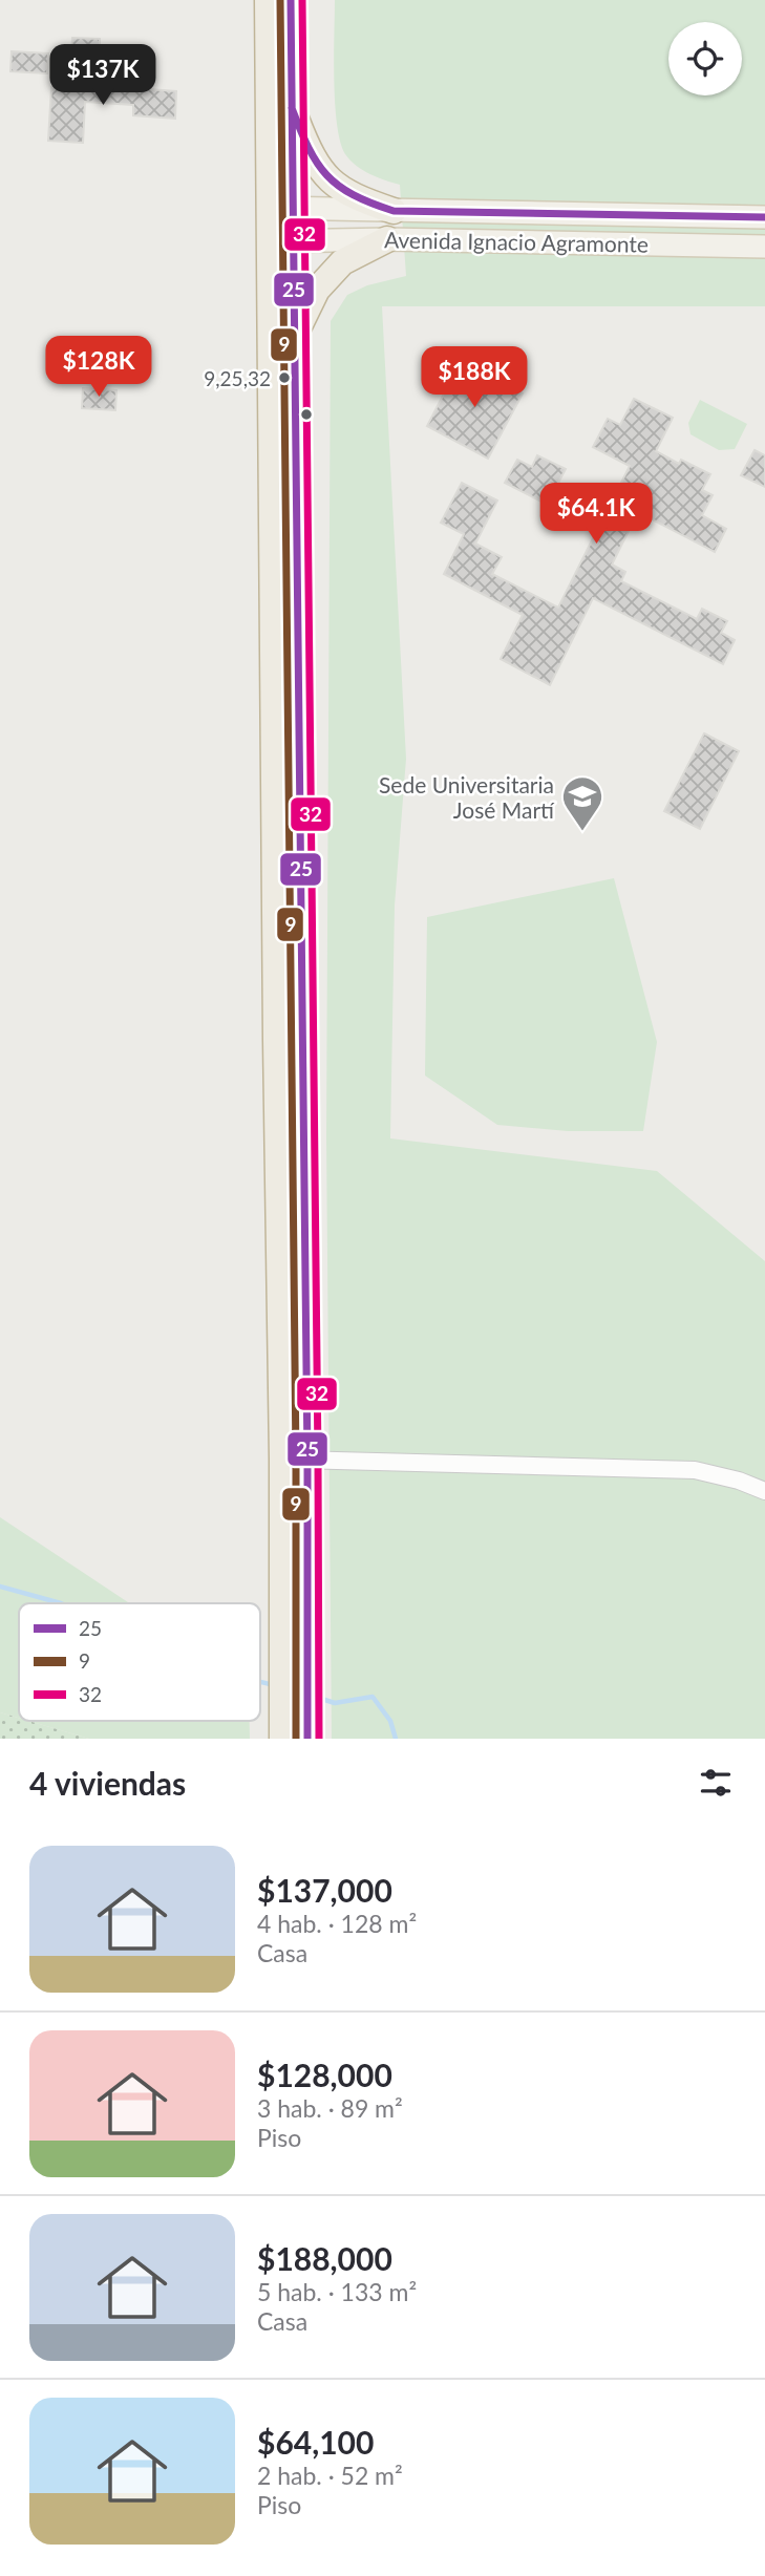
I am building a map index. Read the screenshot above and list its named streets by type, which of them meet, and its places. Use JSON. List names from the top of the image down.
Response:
{
  "streets": {
    "main road": ["Avenida Ignacio Agramonte"]
  },
  "places": {
    "other": ["9,25,32"],
    "school or university": ["Sede Universitaria José Martí"]
  },
  "lines": ["transit line 25", "transit line 9", "transit line 32"],
  "legend": ["25", "9", "32"],
  "page": {
    "price": [
      "$137K",
      "$128K",
      "$188K",
      "$64.1K"
    ],
    "heading": "4 viviendas",
    "list": [
      {
        "name": "$137,000",
        "note": "4 hab. · 128 m² · Casa"
      },
      {
        "name": "$128,000",
        "note": "3 hab. · 89 m² · Piso"
      },
      {
        "name": "$188,000",
        "note": "5 hab. · 133 m² · Casa"
      },
      {
        "name": "$64,100",
        "note": "2 hab. · 52 m² · Piso"
      }
    ]
  }
}
